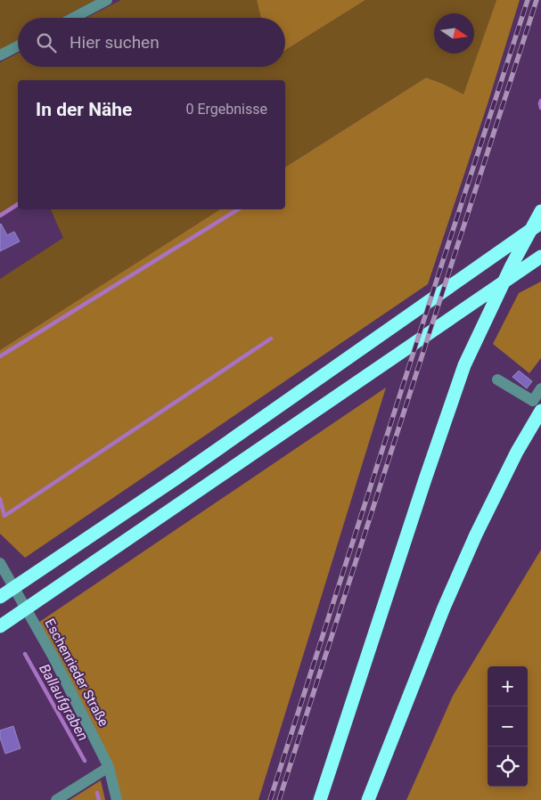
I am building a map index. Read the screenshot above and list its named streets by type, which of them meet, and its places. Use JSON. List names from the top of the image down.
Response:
{
  "streets": {
    "street": ["Eschenrieder Straße"]
  },
  "water": ["Ballaufgraben"],
  "north": "right",
  "page": {
    "search": "Hier suchen",
    "heading": ["In der Nähe", "0 Ergebnisse"],
    "map_buttons": ["+", "−"]
  }
}
